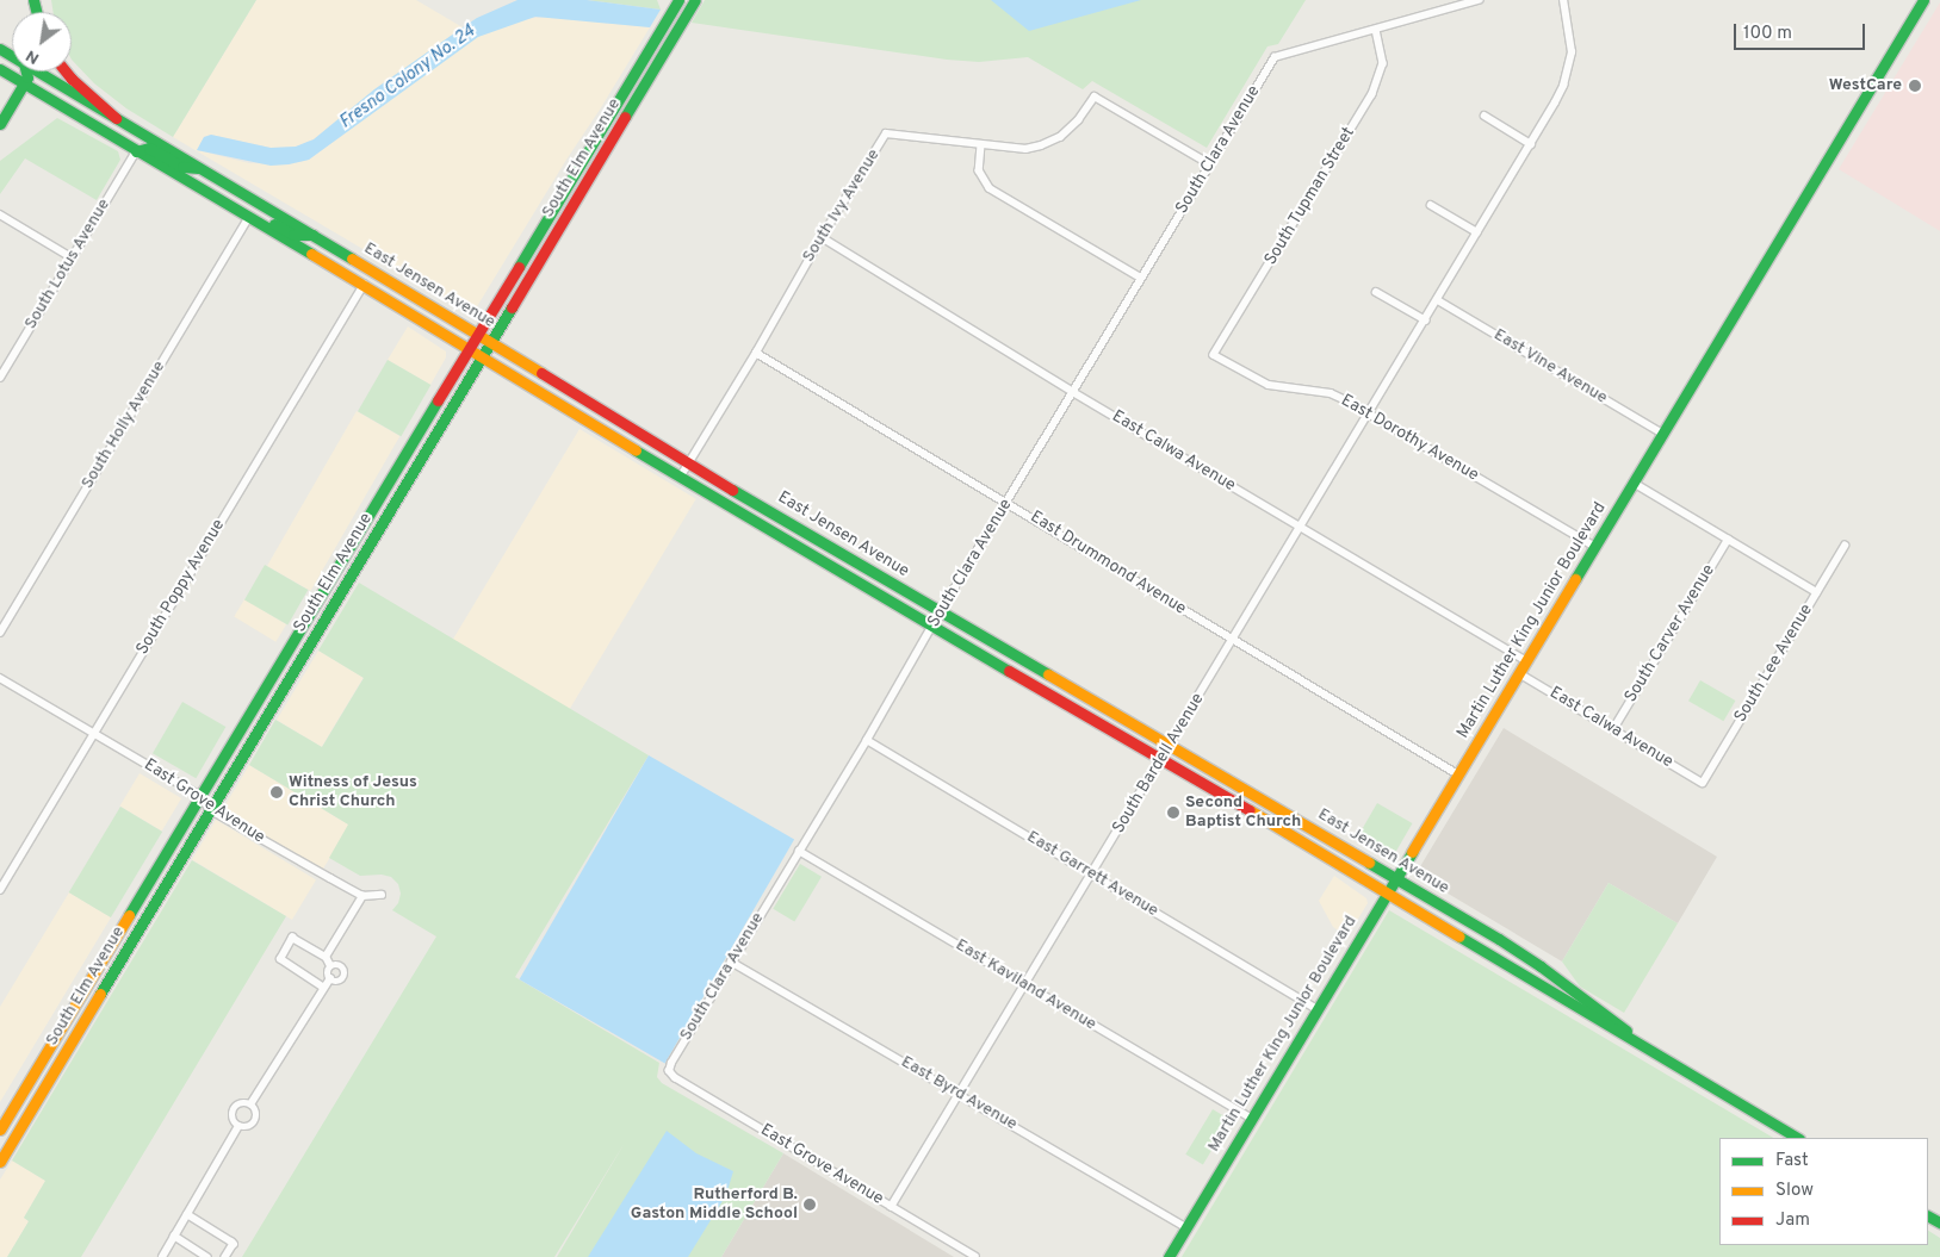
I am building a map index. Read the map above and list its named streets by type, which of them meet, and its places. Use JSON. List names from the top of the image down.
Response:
{
  "streets": {
    "main road": ["South Elm Avenue", "East Jensen Avenue", "Martin Luther King Junior Boulevard"],
    "street": [
      "South Clara Avenue",
      "South Tupman Street",
      "South Ivy Avenue",
      "South Lotus Avenue",
      "East Vine Avenue",
      "South Holly Avenue",
      "East Dorothy Avenue",
      "East Calwa Avenue",
      "East Drummond Avenue",
      "South Poppy Avenue",
      "South Carver Avenue",
      "South Lee Avenue",
      "South Bardell Avenue",
      "East Grove Avenue",
      "East Garrett Avenue",
      "East Kaviland Avenue",
      "East Byrd Avenue"
    ]
  },
  "crossings": [
    ["South Clara Avenue", "South Tupman Street"],
    ["South Clara Avenue", "South Ivy Avenue"],
    ["South Clara Avenue", "East Jensen Avenue"],
    ["South Clara Avenue", "East Calwa Avenue"],
    ["South Clara Avenue", "East Drummond Avenue"],
    ["South Clara Avenue", "East Grove Avenue"],
    ["South Clara Avenue", "East Garrett Avenue"],
    ["South Clara Avenue", "East Kaviland Avenue"],
    ["South Clara Avenue", "East Byrd Avenue"],
    ["South Elm Avenue", "East Jensen Avenue"],
    ["South Elm Avenue", "East Grove Avenue"],
    ["South Tupman Street", "East Dorothy Avenue"],
    ["South Ivy Avenue", "East Jensen Avenue"],
    ["South Ivy Avenue", "East Calwa Avenue"],
    ["South Ivy Avenue", "East Drummond Avenue"],
    ["South Lotus Avenue", "East Jensen Avenue"],
    ["East Jensen Avenue", "South Holly Avenue"],
    ["East Jensen Avenue", "South Poppy Avenue"],
    ["East Jensen Avenue", "Martin Luther King Junior Boulevard"],
    ["East Jensen Avenue", "South Bardell Avenue"],
    ["East Vine Avenue", "Martin Luther King Junior Boulevard"],
    ["East Vine Avenue", "South Bardell Avenue"],
    ["East Dorothy Avenue", "Martin Luther King Junior Boulevard"],
    ["East Dorothy Avenue", "South Bardell Avenue"],
    ["East Calwa Avenue", "Martin Luther King Junior Boulevard"],
    ["East Calwa Avenue", "South Carver Avenue"],
    ["East Calwa Avenue", "South Lee Avenue"],
    ["East Calwa Avenue", "South Bardell Avenue"],
    ["East Drummond Avenue", "Martin Luther King Junior Boulevard"],
    ["East Drummond Avenue", "South Bardell Avenue"],
    ["South Poppy Avenue", "East Grove Avenue"],
    ["Martin Luther King Junior Boulevard", "East Garrett Avenue"],
    ["Martin Luther King Junior Boulevard", "East Kaviland Avenue"],
    ["Martin Luther King Junior Boulevard", "East Byrd Avenue"],
    ["South Bardell Avenue", "East Grove Avenue"],
    ["South Bardell Avenue", "East Garrett Avenue"],
    ["South Bardell Avenue", "East Kaviland Avenue"],
    ["South Bardell Avenue", "East Byrd Avenue"]
  ],
  "water": ["Fresno Colony No. 24"],
  "places": [
    "WestCare",
    "Witness of Jesus Christ Church",
    "Second Baptist Church",
    "Rutherford B. Gaston Middle School"
  ],
  "legend": ["Fast", "Slow", "Jam"],
  "scale_bar": "100 m",
  "north": "bottom left"
}
